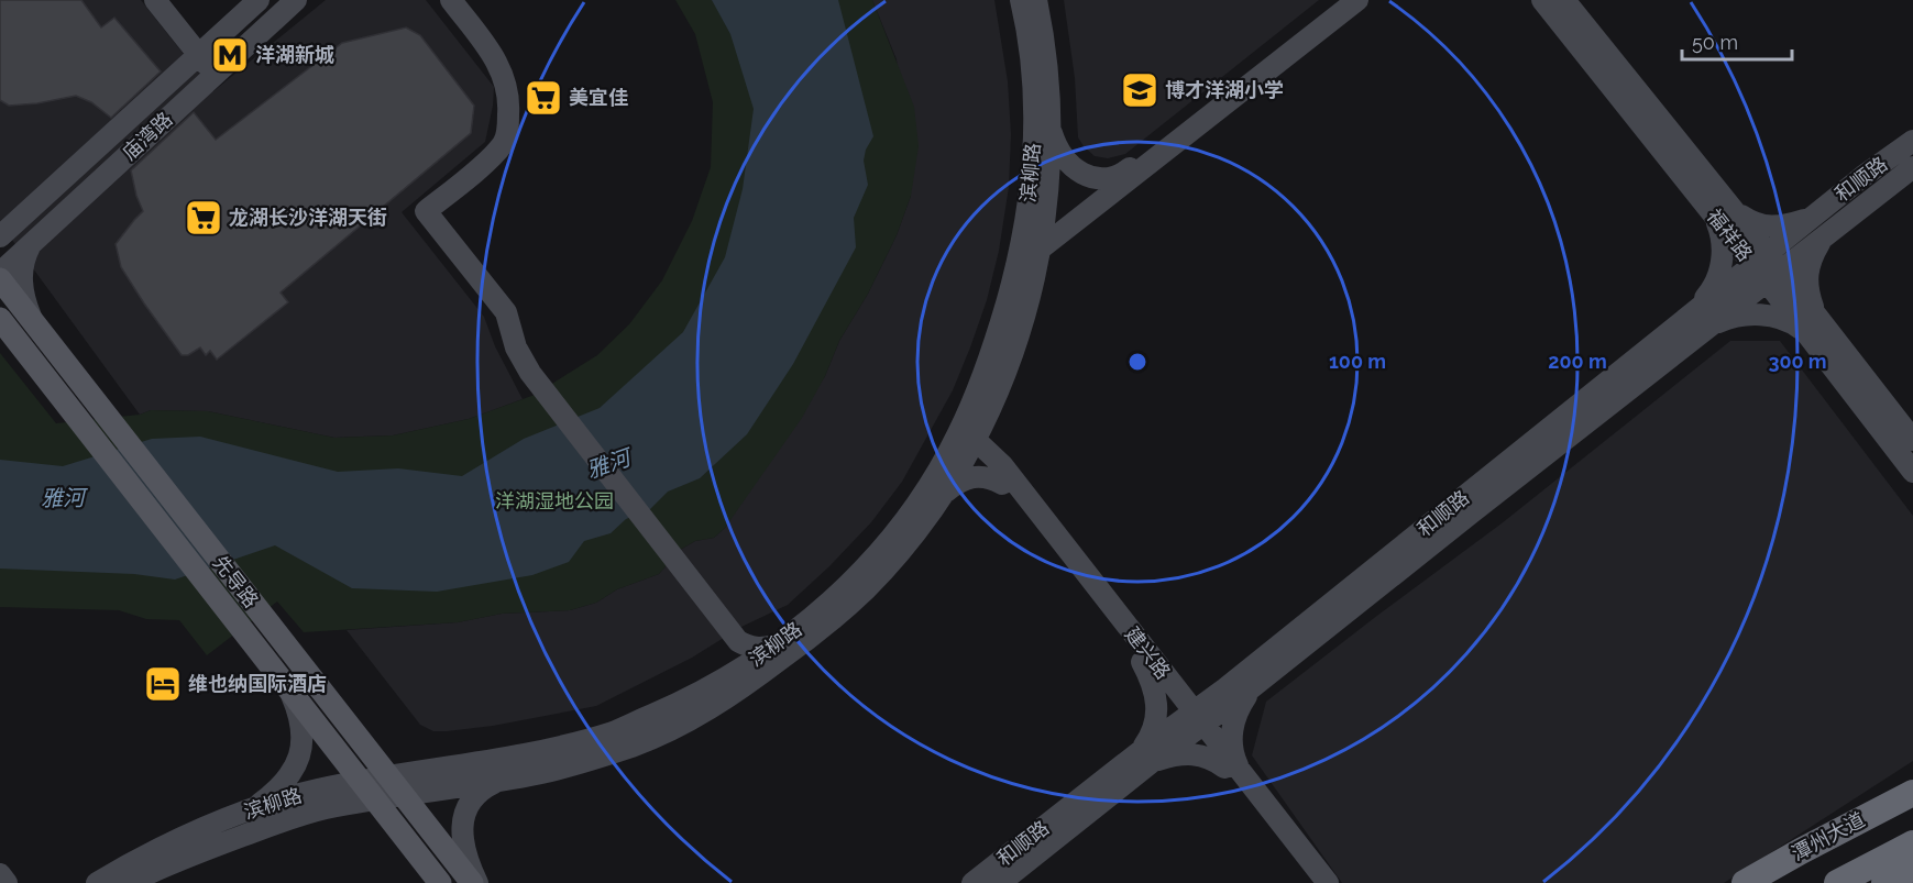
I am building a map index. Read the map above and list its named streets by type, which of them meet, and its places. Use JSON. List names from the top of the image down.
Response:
{
  "streets": {
    "highway": ["潭州大道"],
    "main road": [
      "庙湾路",
      "滨柳路",
      "和顺路",
      "福祥路",
      "先导路",
      "建兴路"
    ]
  },
  "crossings": [
    ["滨柳路", "先导路"],
    ["滨柳路", "建兴路"],
    ["和顺路", "福祥路"],
    ["和顺路", "建兴路"]
  ],
  "water": ["雅河"],
  "parks": ["洋湖湿地公园"],
  "places": {
    "metro station": ["洋湖新城"],
    "school or university": ["博才洋湖小学"],
    "supermarket": ["美宜佳", "龙湖长沙洋湖天街"],
    "hotel": ["维也纳国际酒店"]
  },
  "scale_bar": "50 m",
  "rings": ["100 m", "200 m", "300 m"]
}
